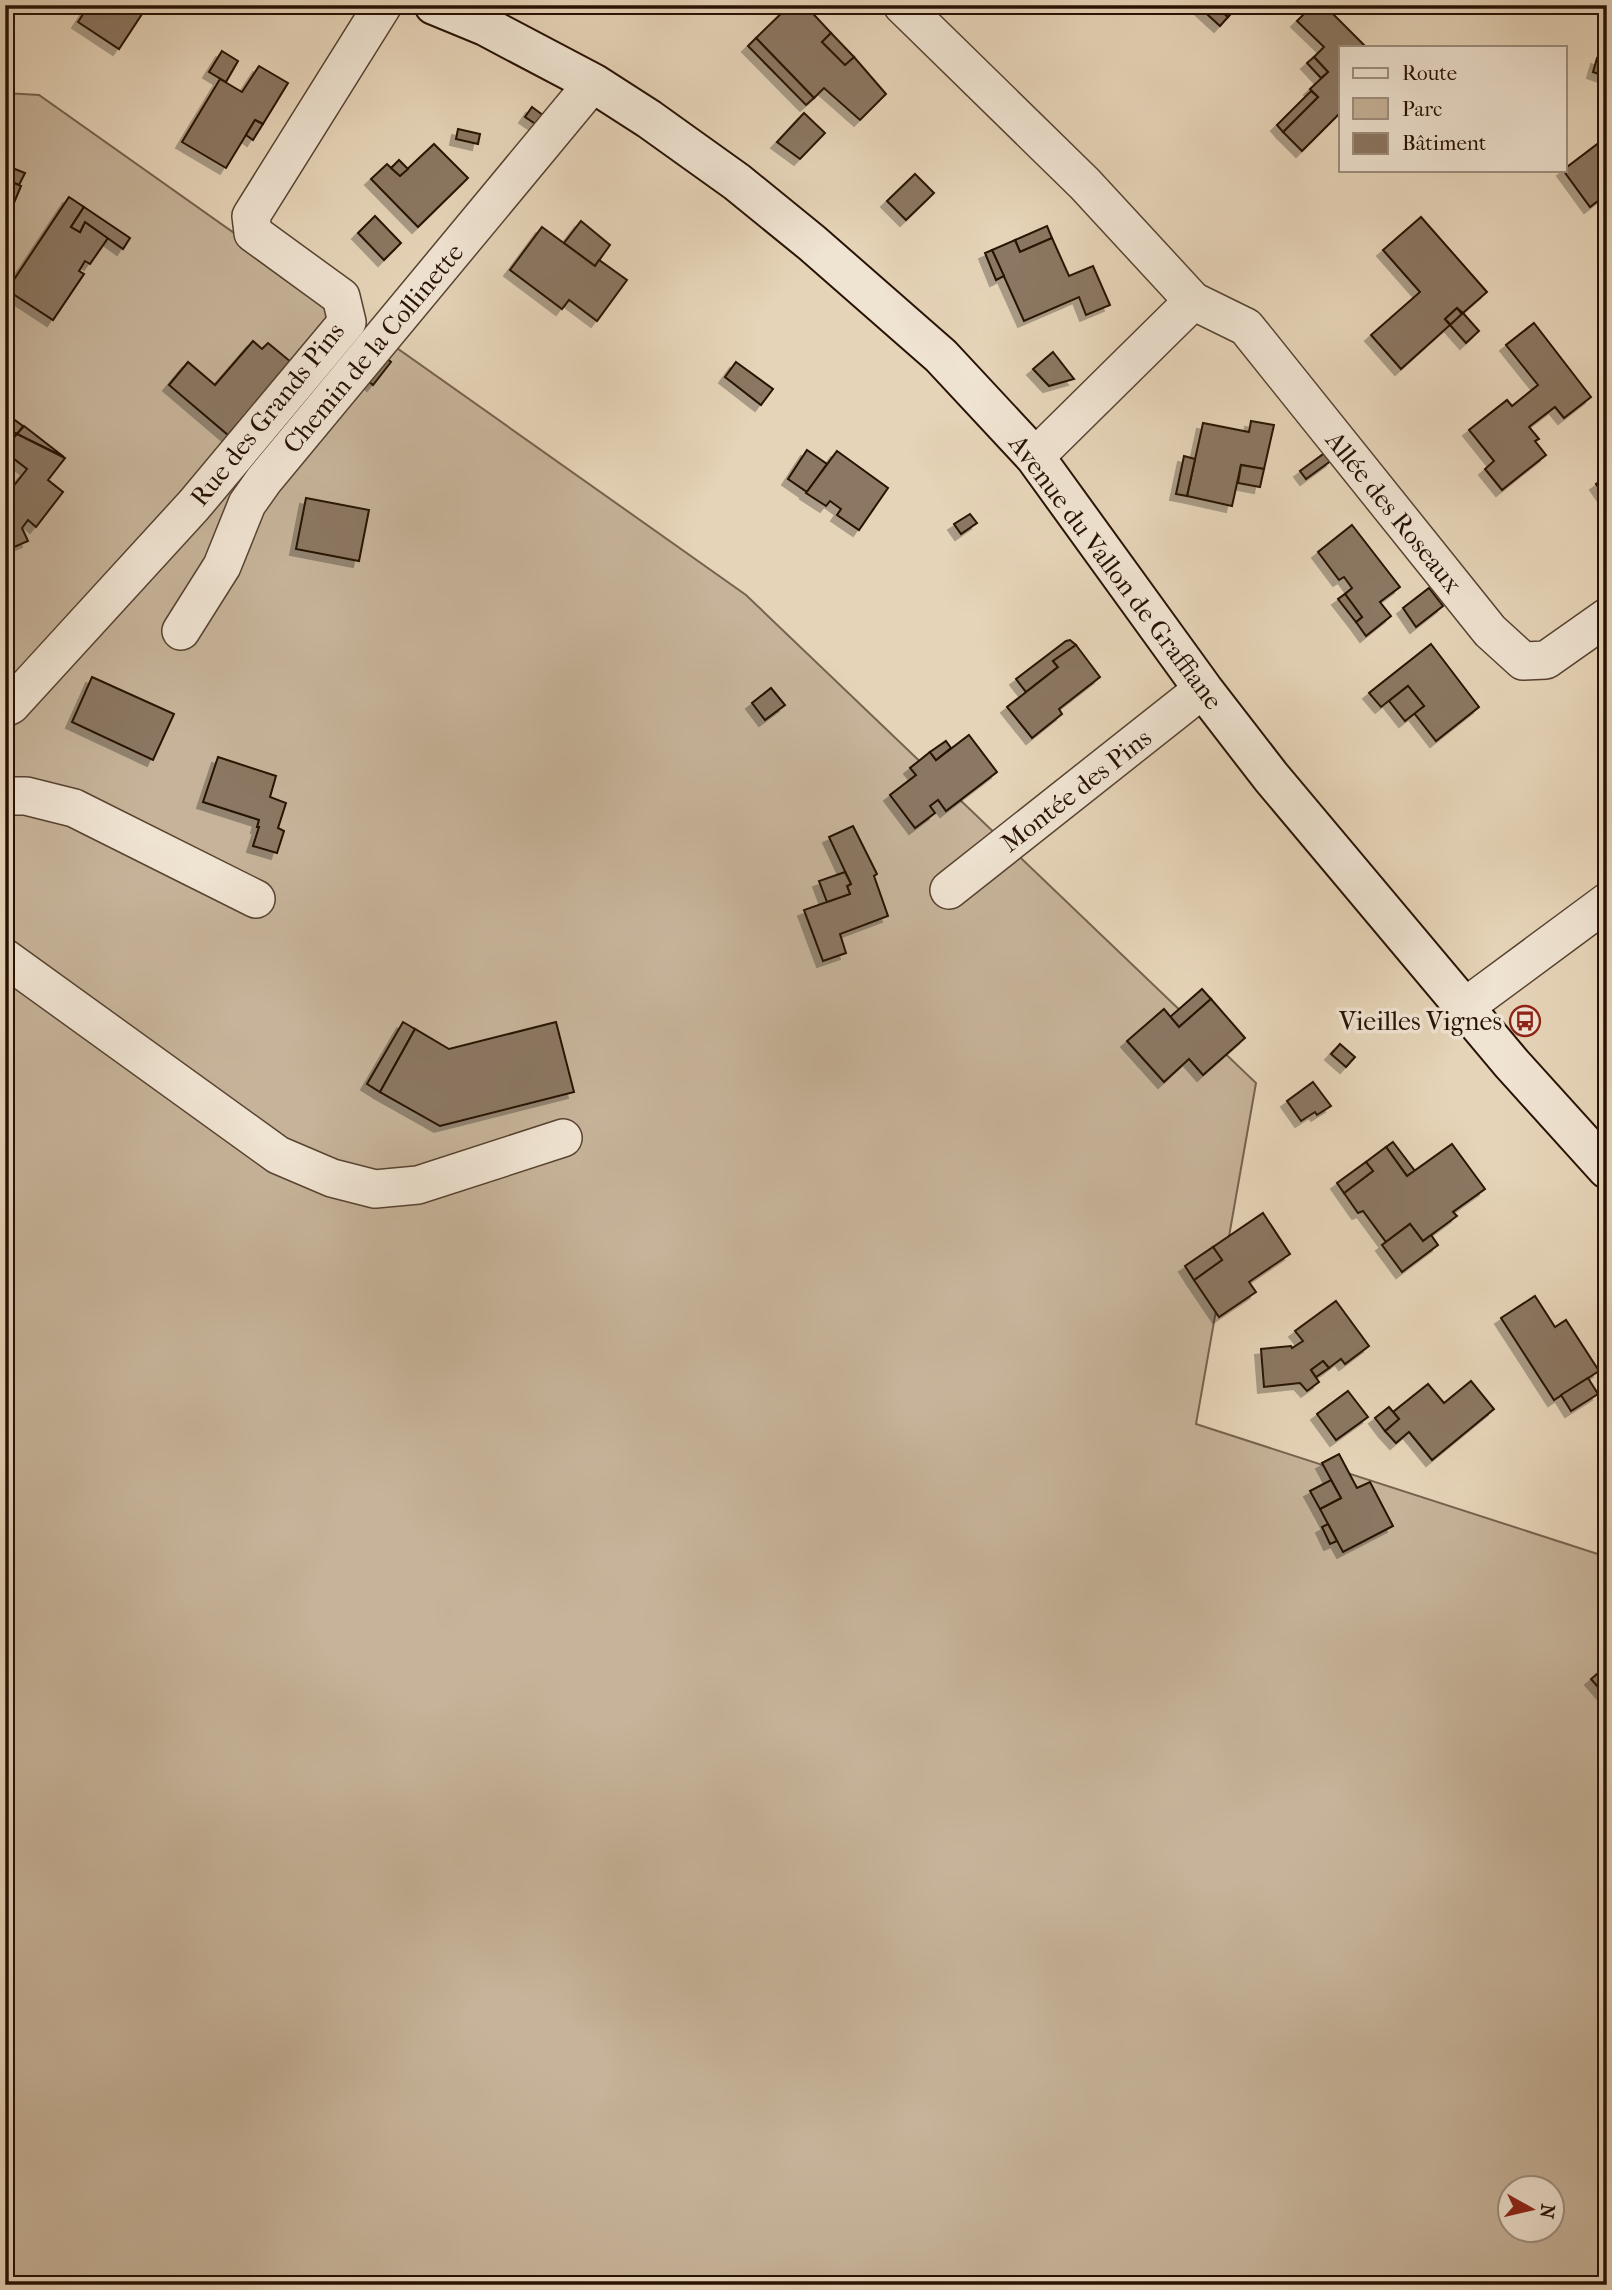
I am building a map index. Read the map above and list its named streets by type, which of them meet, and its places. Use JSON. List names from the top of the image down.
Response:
{
  "streets": {
    "street": [
      "Chemin de la Collinette",
      "Rue des Grands Pins",
      "Allée des Roseaux",
      "Avenue du Vallon de Graffiane",
      "Montée des Pins"
    ]
  },
  "crossings": [
    ["Chemin de la Collinette", "Avenue du Vallon de Graffiane"],
    ["Avenue du Vallon de Graffiane", "Montée des Pins"]
  ],
  "places": {
    "bus stop": ["Vieilles Vignes"]
  },
  "legend": ["Route", "Parc", "Bâtiment"],
  "north": "right"
}
